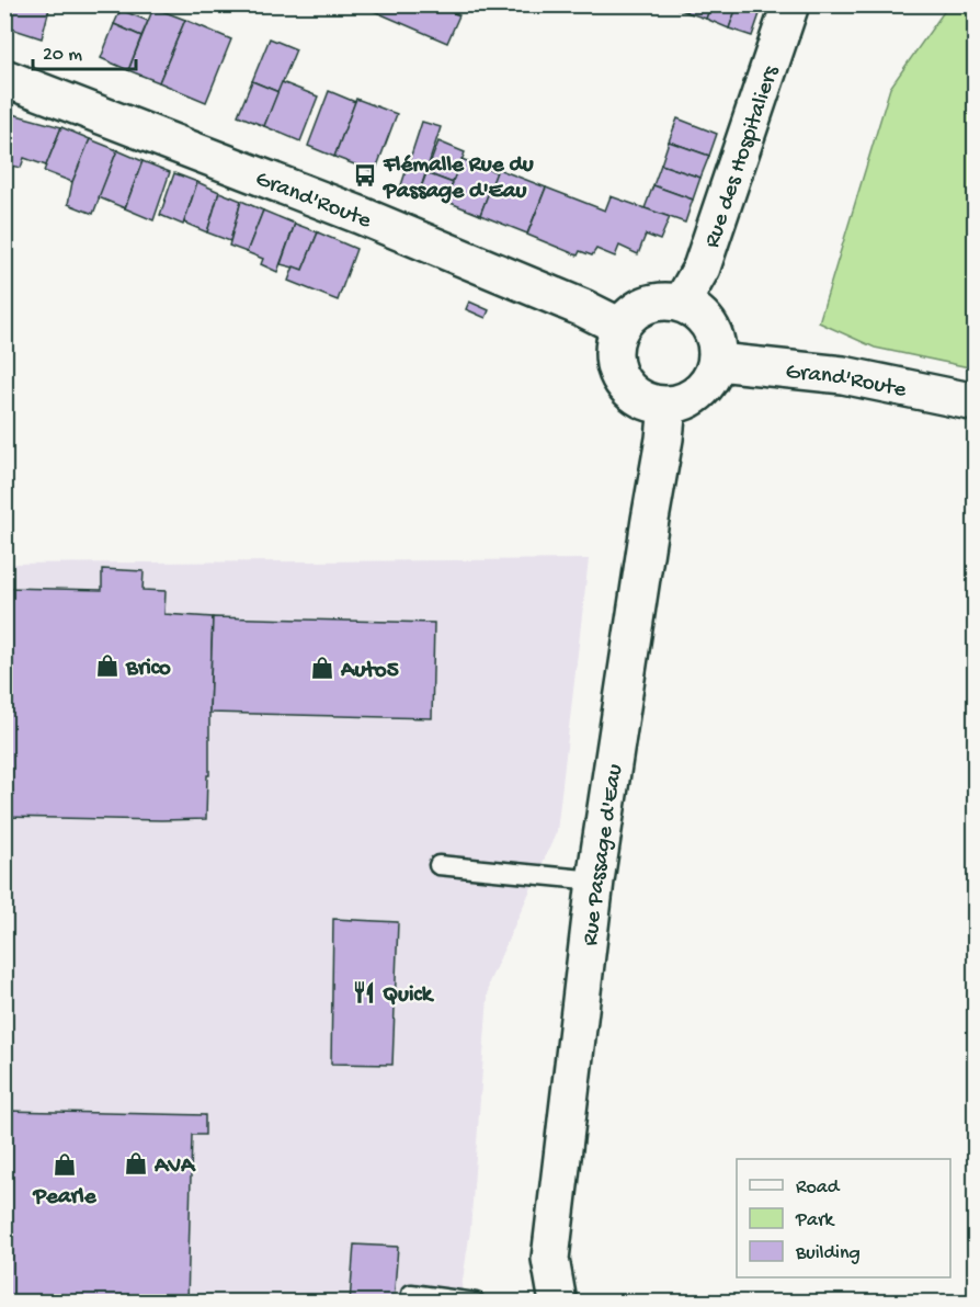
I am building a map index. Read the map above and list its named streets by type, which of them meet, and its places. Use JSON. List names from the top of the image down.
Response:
{
  "streets": {
    "street": ["Rue des Hospitaliers", "Grand'Route", "Rue Passage d'Eau"]
  },
  "crossings": [
    ["Rue des Hospitaliers", "Grand'Route"],
    ["Rue des Hospitaliers", "Rue Passage d'Eau"],
    ["Grand'Route", "Rue Passage d'Eau"]
  ],
  "places": {
    "bus stop": ["Flémalle Rue du Passage d'Eau"],
    "shop": [
      "Brico",
      "Auto5",
      "AVA",
      "Pearle"
    ],
    "restaurant": ["Quick"]
  },
  "legend": ["Road", "Park", "Building"],
  "scale_bar": "20 m"
}
